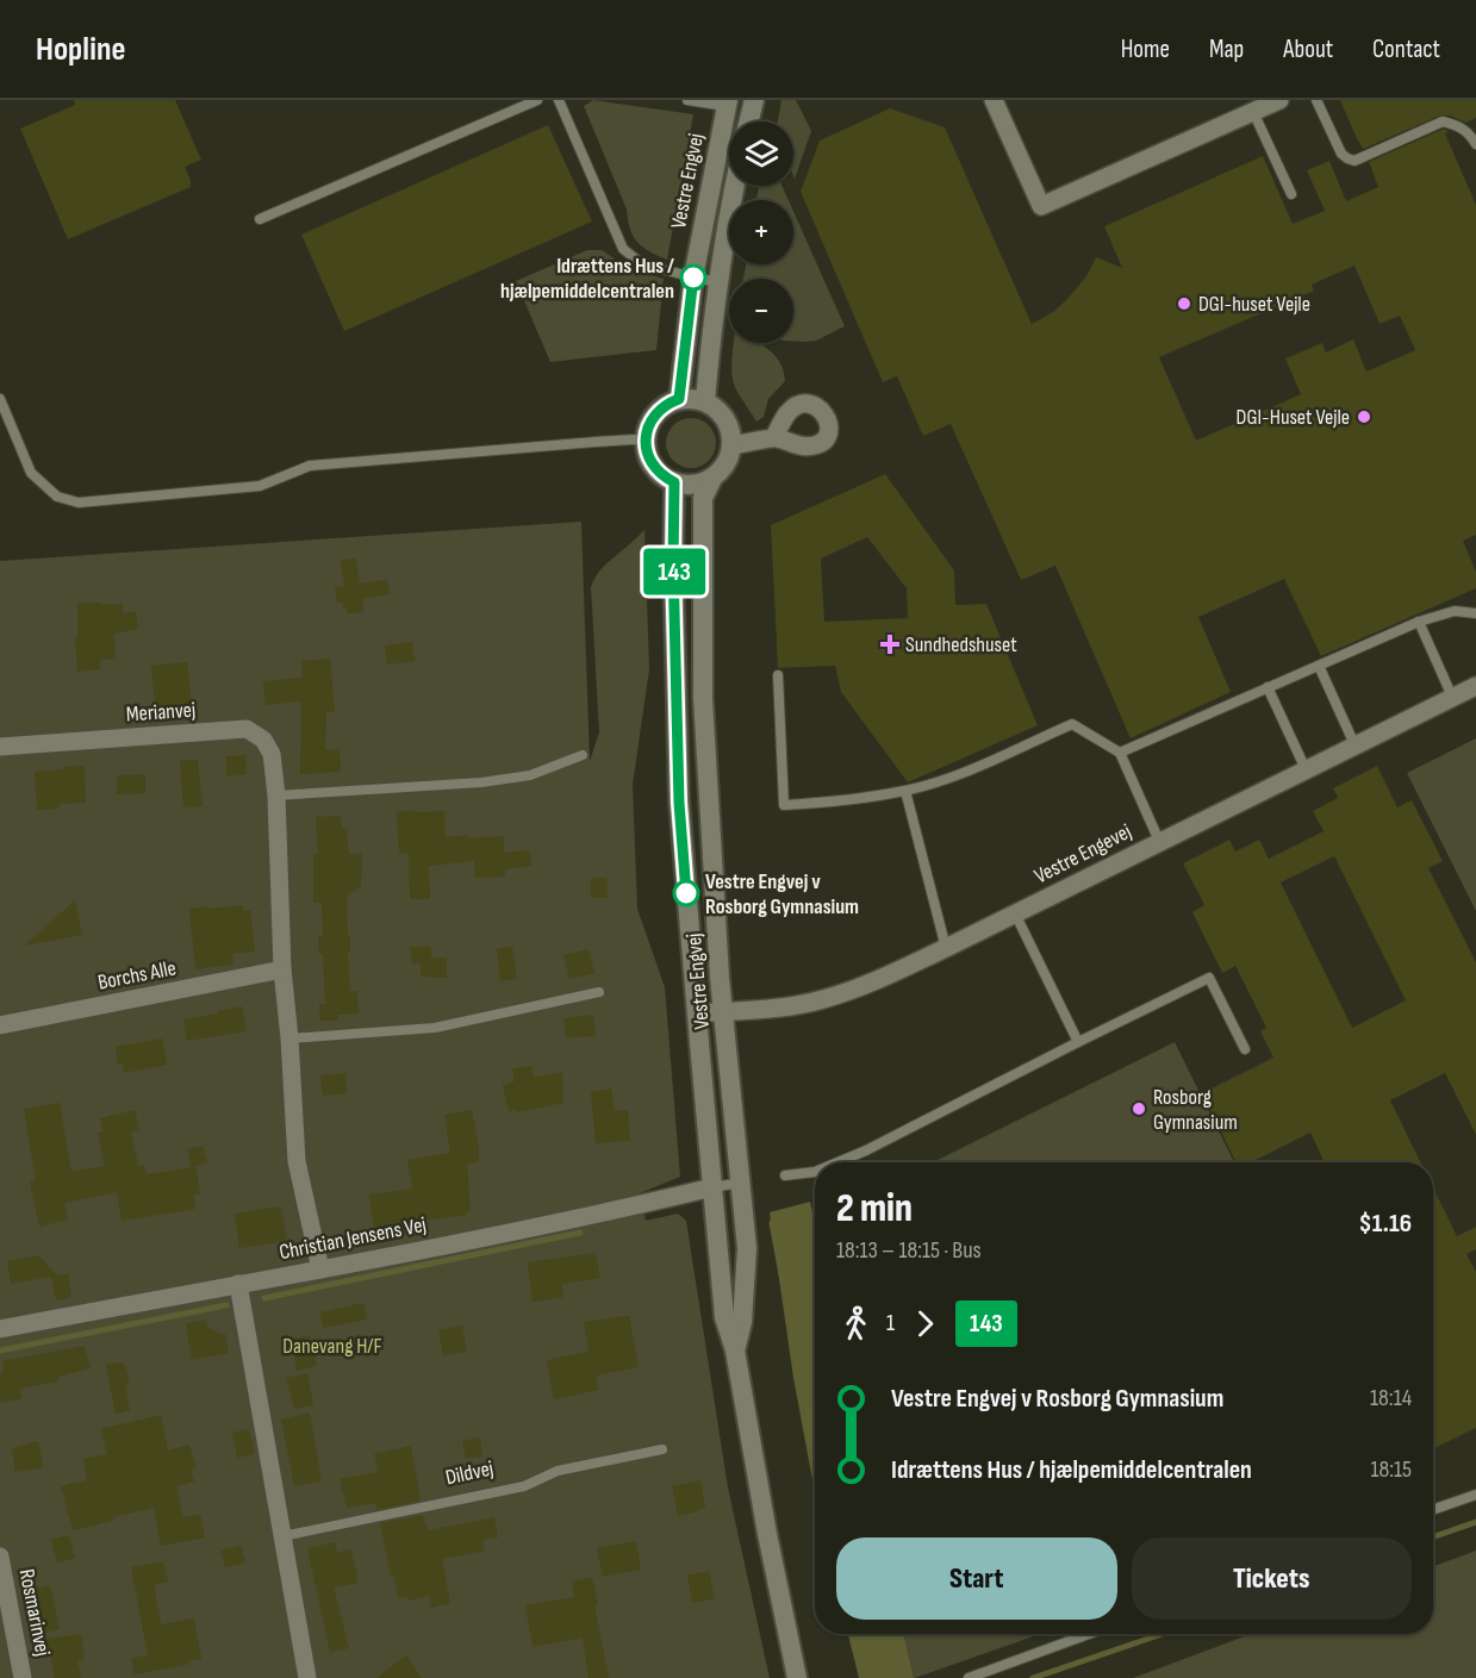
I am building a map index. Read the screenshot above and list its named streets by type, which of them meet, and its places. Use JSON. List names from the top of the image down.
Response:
{
  "streets": {
    "street": [
      "Vestre Engvej",
      "Merianvej",
      "Vestre Engevej",
      "Borchs Alle",
      "Christian Jensens Vej",
      "Rosmarinvej"
    ],
    "lane": ["Dildvej"]
  },
  "crossings": [
    ["Vestre Engvej", "Vestre Engevej"],
    ["Vestre Engvej", "Christian Jensens Vej"],
    ["Merianvej", "Borchs Alle"],
    ["Merianvej", "Christian Jensens Vej"]
  ],
  "parks": ["Danevang H/F"],
  "places": {
    "other": [
      "Idrættens Hus / hjælpemiddelcentralen",
      "DGI-huset Vejle",
      "DGI-Huset Vejle",
      "Vestre Engvej v Rosborg Gymnasium",
      "Rosborg Gymnasium"
    ],
    "health": ["Sundhedshuset"]
  },
  "lines": ["bus line 143"],
  "page": {
    "header": "Hopline",
    "nav": [
      "Home",
      "Map",
      "About",
      "Contact"
    ],
    "on_map": "143",
    "map_buttons": ["+", "−"],
    "heading": ["2 min", "18:13 – 18:15 · Bus", "$1.16"],
    "legs": ["1", "143"],
    "list": [
      {
        "name": "Vestre Engvej v Rosborg Gymnasium",
        "value": "18:14"
      },
      {
        "name": "Idrættens Hus / hjælpemiddelcentralen",
        "value": "18:15"
      }
    ],
    "buttons": ["Start", "Tickets"]
  }
}
